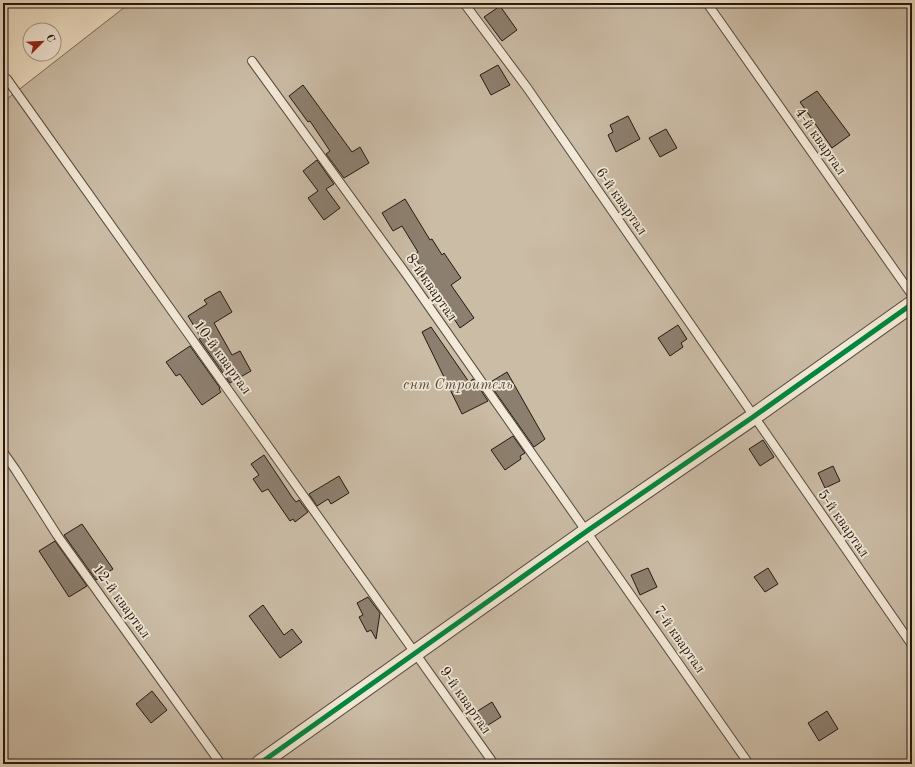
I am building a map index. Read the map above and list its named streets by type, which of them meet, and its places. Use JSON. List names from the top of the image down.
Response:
{
  "streets": {
    "lane": [
      "4-й квартал",
      "6-й квартал",
      "8-й квартал",
      "10-й квартал",
      "5-й квартал",
      "12-й квартал",
      "7-й квартал",
      "9-й квартал"
    ]
  },
  "crossings": [
    ["6-й квартал", "5-й квартал"],
    ["8-й квартал", "7-й квартал"],
    ["10-й квартал", "9-й квартал"]
  ],
  "parks": ["снт Строитель"],
  "north": "top right"
}
